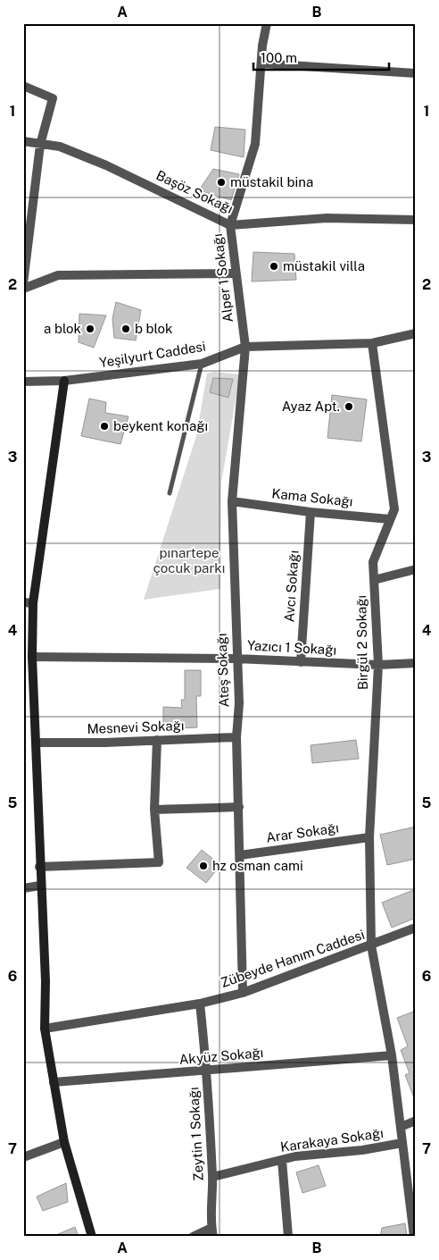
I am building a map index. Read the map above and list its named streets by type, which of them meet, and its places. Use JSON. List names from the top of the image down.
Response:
{
  "streets": {
    "street": [
      "Başöz Sokağı",
      "Alper 1 Sokağı",
      "Yeşilyurt Caddesi",
      "Kama Sokağı",
      "Avcı Sokağı",
      "Birgül 2 Sokağı",
      "Yazıcı 1 Sokağı",
      "Ateş Sokağı",
      "Mesnevi Sokağı",
      "Arar Sokağı",
      "Zübeyde Hanım Caddesi",
      "Akyüz Sokağı",
      "Zeytin 1 Sokağı",
      "Karakaya Sokağı"
    ]
  },
  "crossings": [
    ["Başöz Sokağı", "Alper 1 Sokağı"],
    ["Alper 1 Sokağı", "Yeşilyurt Caddesi"],
    ["Alper 1 Sokağı", "Ateş Sokağı"],
    ["Yeşilyurt Caddesi", "Birgül 2 Sokağı"],
    ["Yeşilyurt Caddesi", "Ateş Sokağı"],
    ["Kama Sokağı", "Avcı Sokağı"],
    ["Kama Sokağı", "Birgül 2 Sokağı"],
    ["Kama Sokağı", "Ateş Sokağı"],
    ["Avcı Sokağı", "Yazıcı 1 Sokağı"],
    ["Birgül 2 Sokağı", "Yazıcı 1 Sokağı"],
    ["Birgül 2 Sokağı", "Arar Sokağı"],
    ["Birgül 2 Sokağı", "Zübeyde Hanım Caddesi"],
    ["Birgül 2 Sokağı", "Akyüz Sokağı"],
    ["Birgül 2 Sokağı", "Karakaya Sokağı"],
    ["Yazıcı 1 Sokağı", "Ateş Sokağı"],
    ["Ateş Sokağı", "Mesnevi Sokağı"],
    ["Ateş Sokağı", "Arar Sokağı"],
    ["Ateş Sokağı", "Zübeyde Hanım Caddesi"],
    ["Zübeyde Hanım Caddesi", "Zeytin 1 Sokağı"],
    ["Akyüz Sokağı", "Zeytin 1 Sokağı"],
    ["Zeytin 1 Sokağı", "Karakaya Sokağı"]
  ],
  "parks": ["pınartepe çocuk parkı"],
  "places": [
    "müstakil bina",
    "müstakil villa",
    "a blok",
    "b blok",
    "Ayaz Apt.",
    "beykent konağı",
    "hz osman cami"
  ],
  "scale_bar": "100 m",
  "grid": {
    "columns": ["A", "B"],
    "rows": [
      "1",
      "2",
      "3",
      "4",
      "5",
      "6",
      "7"
    ]
  }
}
